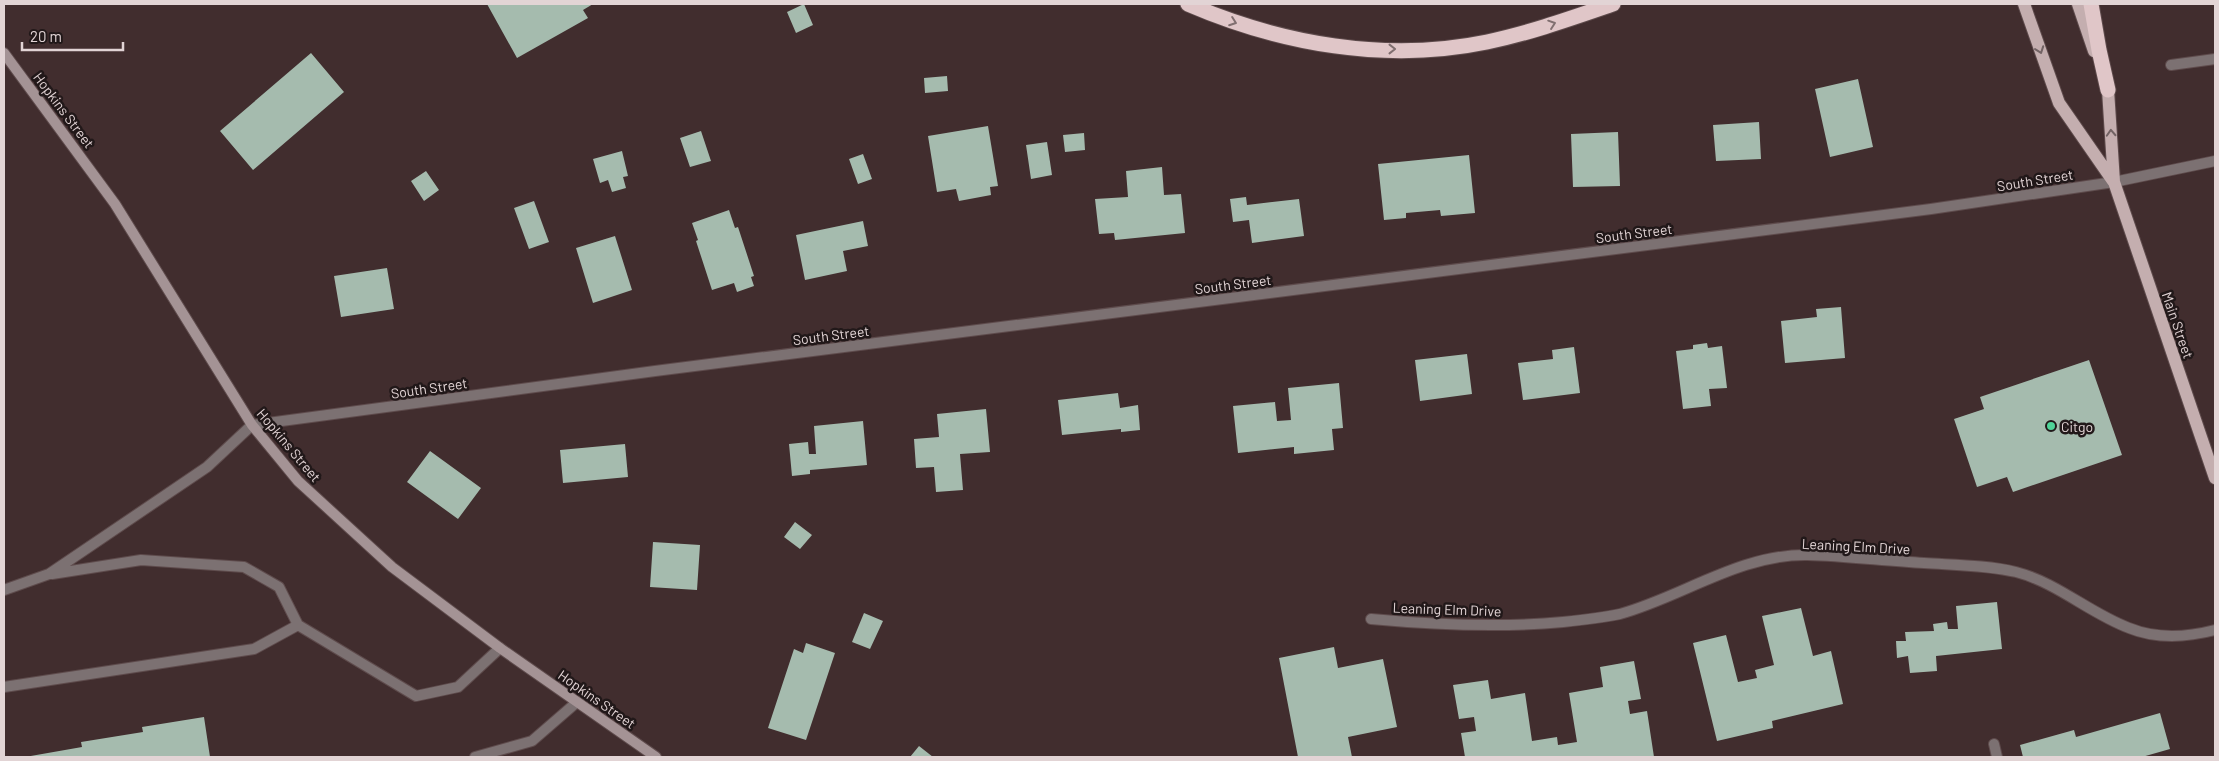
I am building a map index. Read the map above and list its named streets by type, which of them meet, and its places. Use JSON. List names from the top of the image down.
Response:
{
  "streets": {
    "main road": ["Hopkins Street", "Main Street"],
    "street": ["South Street", "Leaning Elm Drive"]
  },
  "crossings": [
    ["Hopkins Street", "South Street"],
    ["South Street", "Main Street"]
  ],
  "places": ["Citgo"],
  "scale_bar": "20 m"
}
